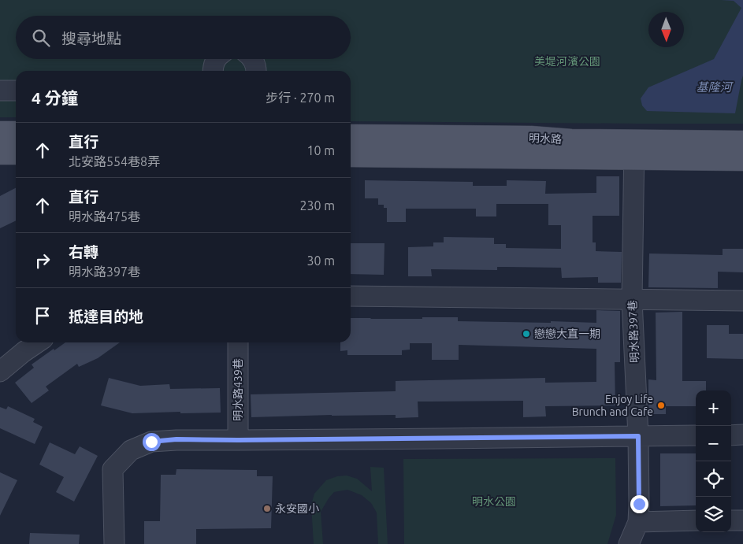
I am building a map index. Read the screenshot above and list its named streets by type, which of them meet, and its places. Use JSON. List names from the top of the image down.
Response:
{
  "streets": {
    "main road": ["明水路"],
    "street": ["明水路397巷", "明水路439巷"]
  },
  "crossings": [
    ["明水路", "明水路397巷"]
  ],
  "water": ["基隆河"],
  "parks": ["美堤河濱公園", "明水公園"],
  "places": ["戀戀大直一期", "Enjoy Life Brunch and Cafe", "永安國小"],
  "north": "bottom",
  "page": {
    "search": "搜尋地點",
    "heading": ["4 分鐘", "步行 · 270 m"],
    "list": [
      ["直行", "北安路554巷8弄", "10 m"],
      ["直行", "明水路475巷", "230 m"],
      ["右轉", "明水路397巷", "30 m"],
      "抵達目的地"
    ],
    "map_buttons": ["+", "−"]
  }
}
